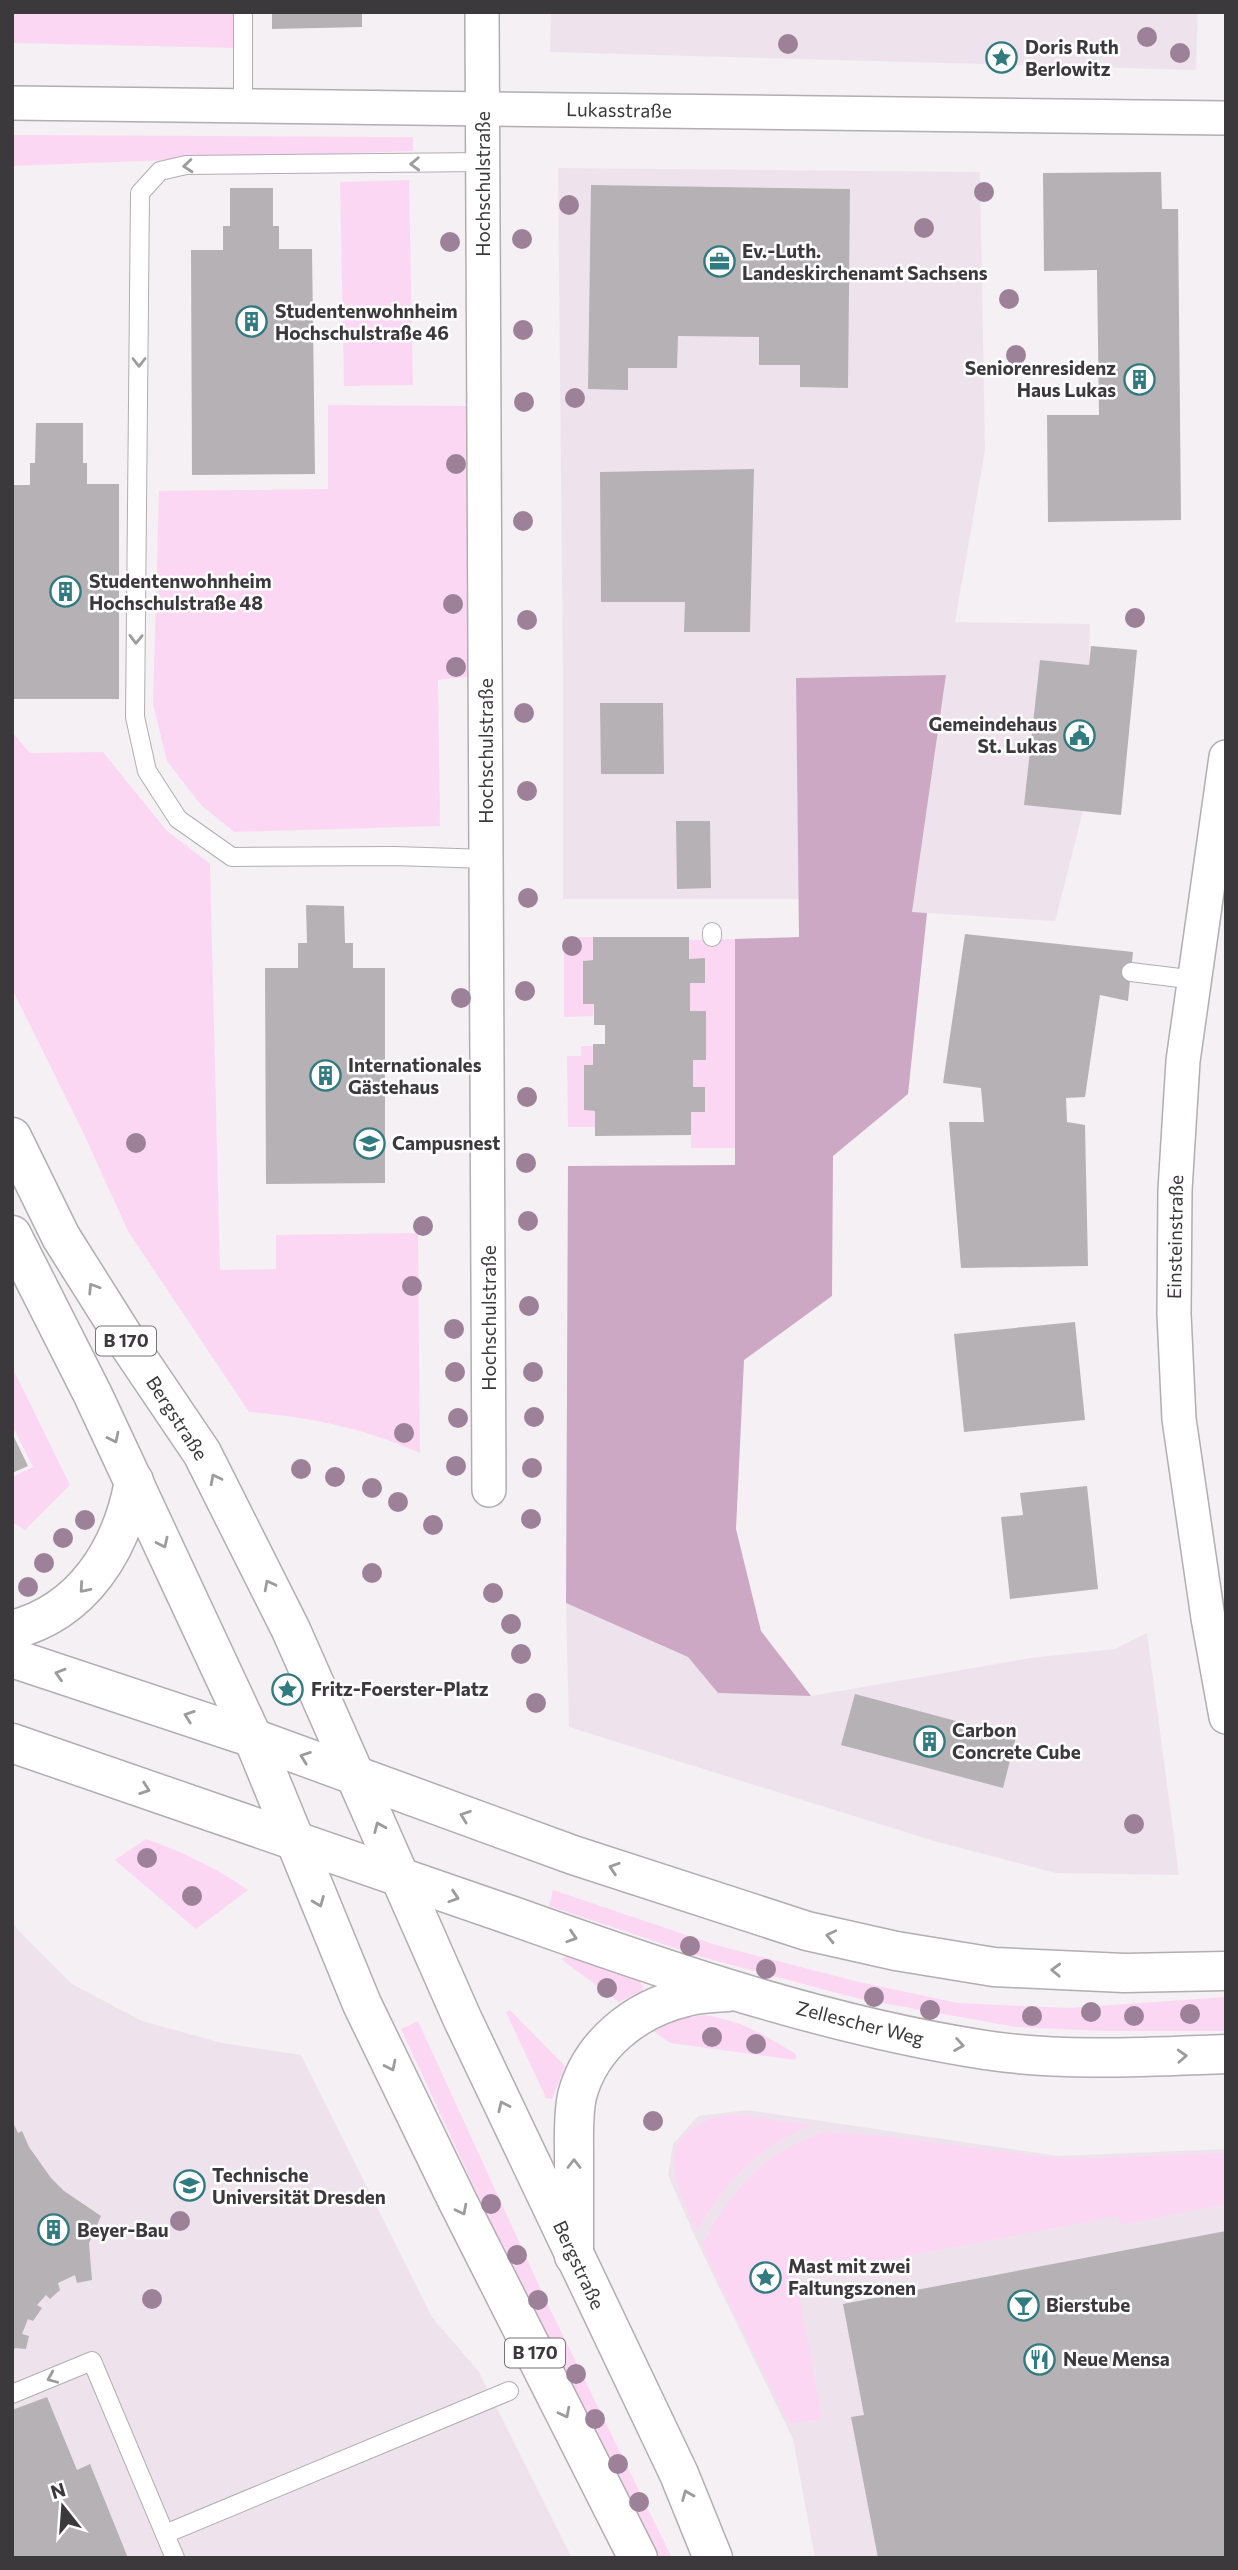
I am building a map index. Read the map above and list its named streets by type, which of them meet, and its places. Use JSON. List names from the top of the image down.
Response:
{
  "streets": {
    "main road": ["B 170", "Bergstraße", "Zellescher Weg"],
    "street": ["Lukasstraße", "Hochschulstraße", "Einsteinstraße"]
  },
  "crossings": [
    ["Lukasstraße", "Hochschulstraße"],
    ["B 170", "Bergstraße"],
    ["B 170", "Zellescher Weg"],
    ["Bergstraße", "Zellescher Weg"]
  ],
  "places": {
    "place": ["Doris Ruth Berlowitz", "Fritz-Foerster-Platz", "Mast mit zwei Faltungszonen"],
    "office": ["Ev.-Luth. Landeskirchenamt Sachsens"],
    "building": [
      "Studentenwohnheim Hochschulstraße 46",
      "Seniorenresidenz Haus Lukas",
      "Studentenwohnheim Hochschulstraße 48",
      "Internationales Gästehaus",
      "Carbon Concrete Cube",
      "Beyer-Bau"
    ],
    "public building": ["Gemeindehaus St. Lukas"],
    "school or university": ["Campusnest", "Technische Universität Dresden"],
    "bar": ["Bierstube"],
    "restaurant": ["Neue Mensa"]
  },
  "north": "top"
}
